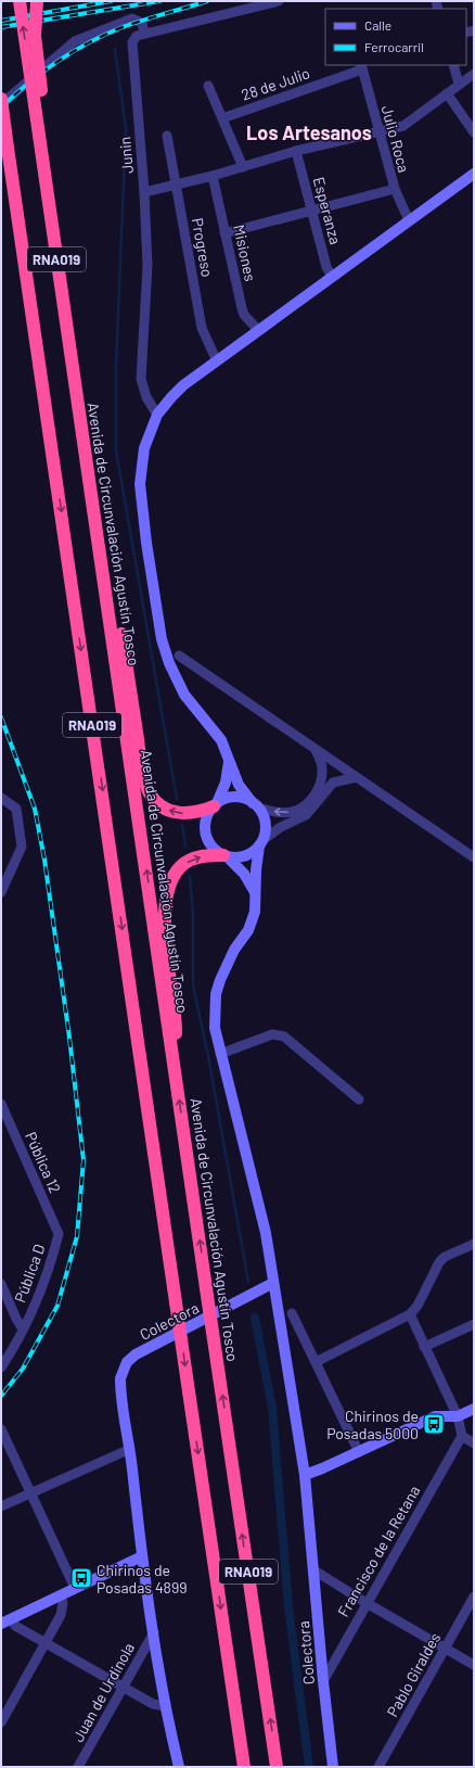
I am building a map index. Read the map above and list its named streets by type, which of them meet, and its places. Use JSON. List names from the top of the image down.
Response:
{
  "streets": {
    "highway": ["RNA019", "Avenida de Circunvalación Agustín Tosco"],
    "main road": ["Colectora"],
    "street": [
      "28 de Julio",
      "Julio Roca",
      "Junin",
      "Esperanza",
      "Progreso",
      "Misiones",
      "Pública 12",
      "Pública D",
      "Francisco de la Retana",
      "Pablo Giraldes",
      "Juan de Urdinola"
    ]
  },
  "crossings": [
    ["28 de Julio", "Julio Roca"],
    ["Pública 12", "Pública D"],
    ["Colectora", "Francisco de la Retana"],
    ["Colectora", "Juan de Urdinola"]
  ],
  "districts": ["Los Artesanos"],
  "places": {
    "bus stop": ["Chirinos de Posadas 5000", "Chirinos de Posadas 4899"]
  },
  "legend": ["Calle", "Ferrocarril"]
}
